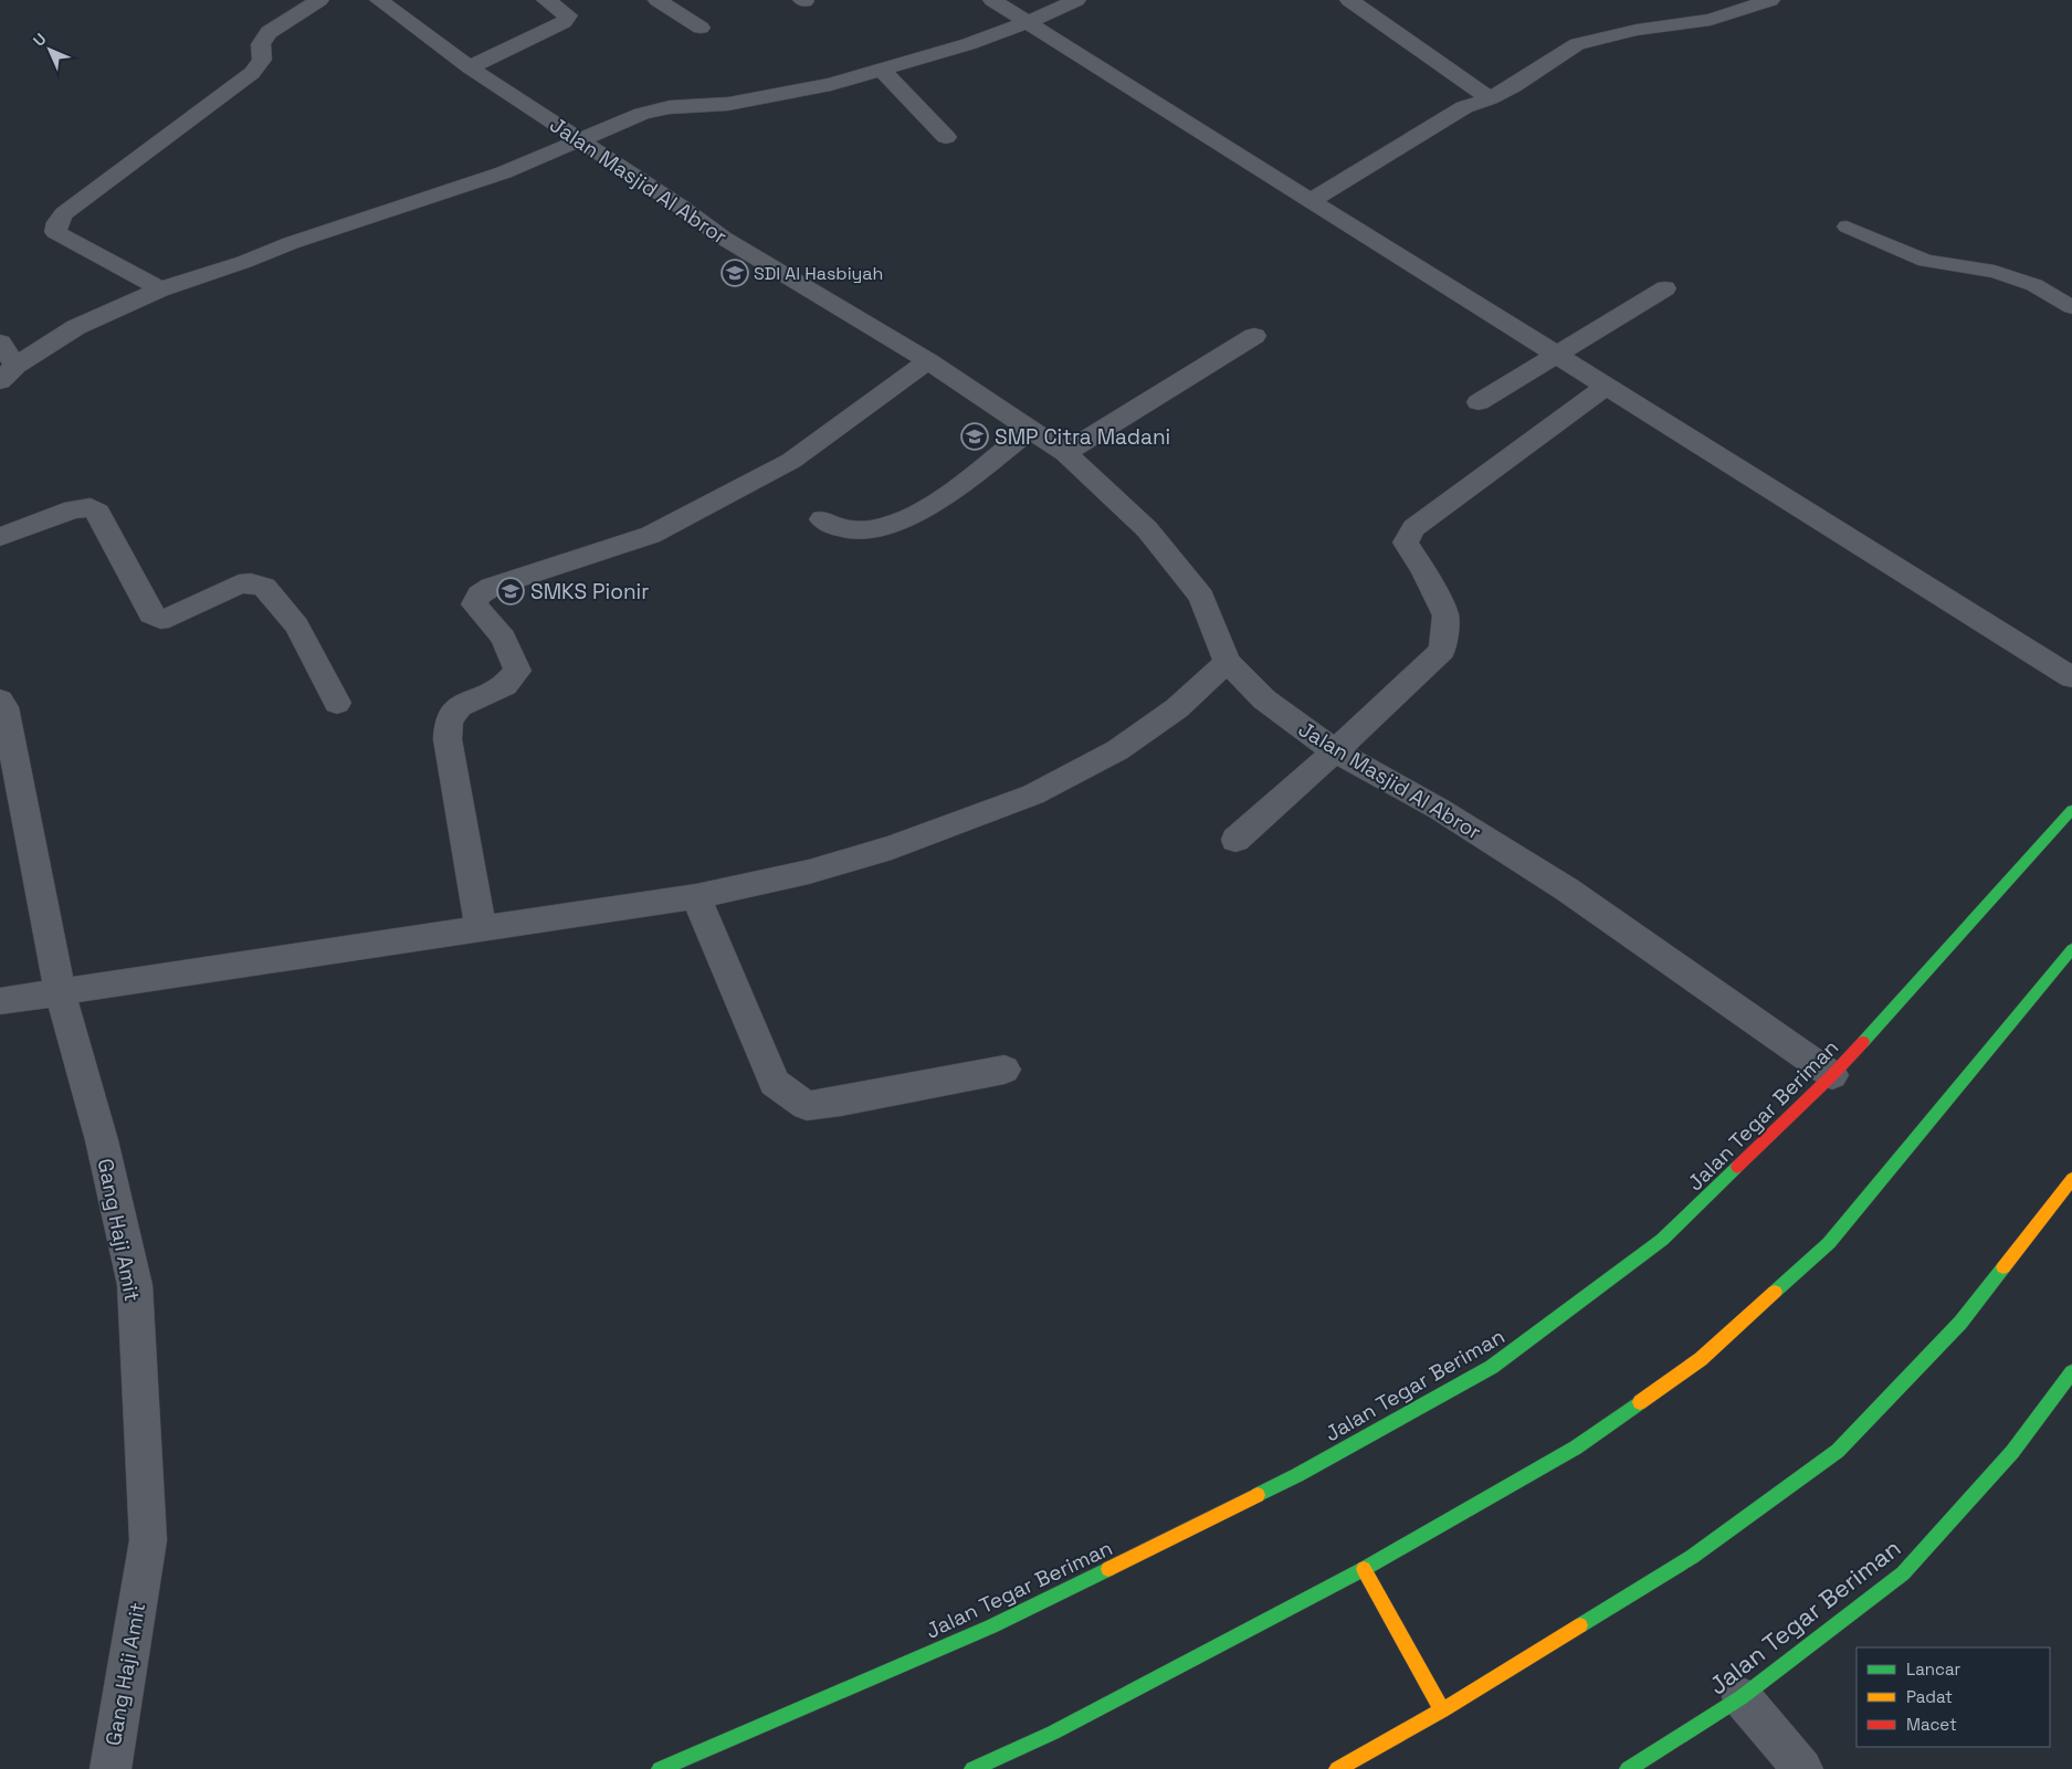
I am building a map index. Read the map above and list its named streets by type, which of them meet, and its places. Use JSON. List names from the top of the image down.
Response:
{
  "streets": {
    "main road": ["Jalan Tegar Beriman"],
    "street": ["Jalan Masjid Al Abror", "Gang Haji Amit"]
  },
  "crossings": [
    ["Jalan Masjid Al Abror", "Jalan Tegar Beriman"]
  ],
  "places": {
    "school or university": ["SDI Al Hasbiyah", "SMP Citra Madani", "SMKS Pionir"]
  },
  "legend": ["Lancar", "Padat", "Macet"],
  "north": "top left"
}
